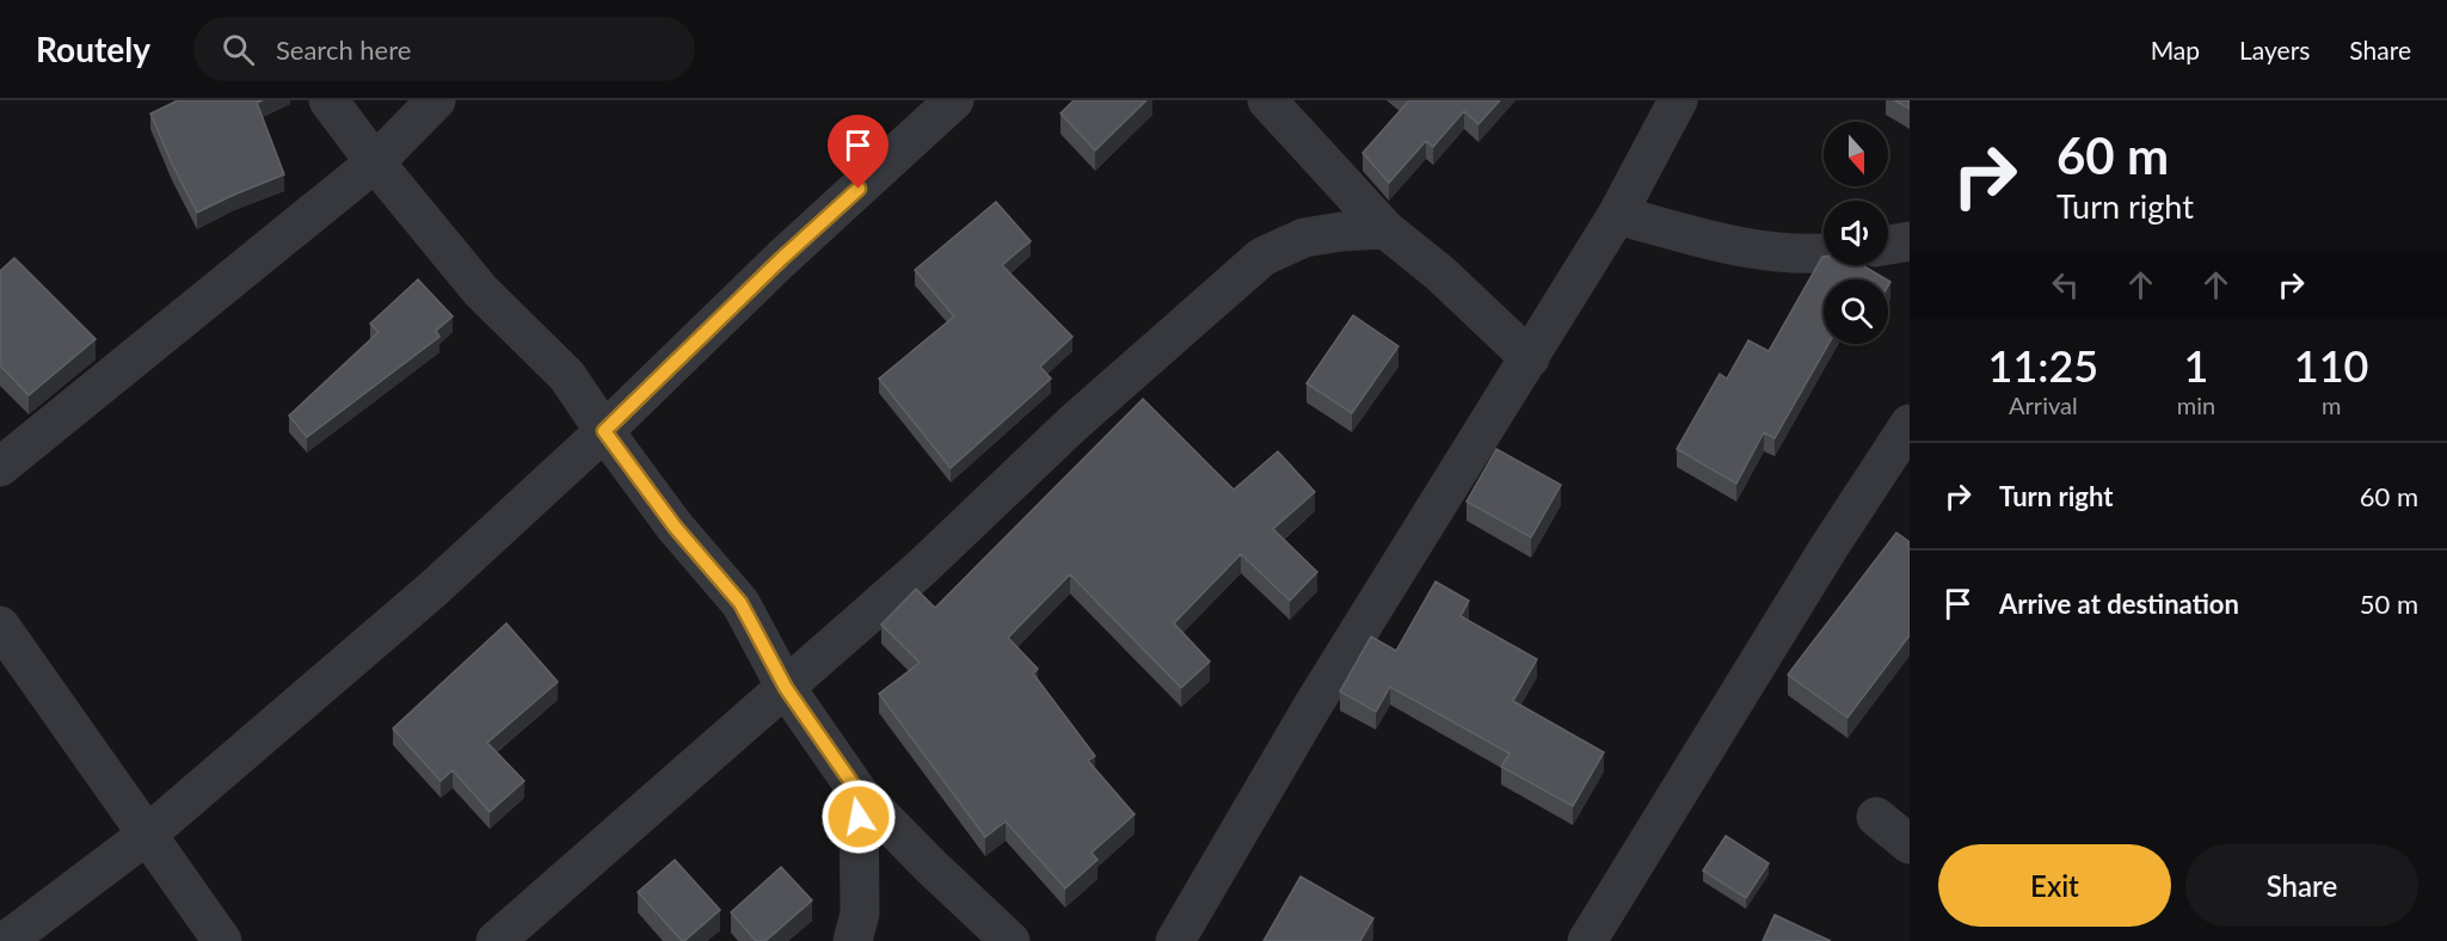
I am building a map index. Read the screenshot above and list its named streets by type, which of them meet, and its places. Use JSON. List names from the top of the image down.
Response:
{
  "north": "bottom",
  "page": {
    "header": "Routely",
    "search": "Search here",
    "nav": ["Map", "Layers", "Share"],
    "turn": ["60 m", "Turn right"],
    "eta": [
      "11:25",
      "Arrival",
      "1",
      "min",
      "110",
      "m"
    ],
    "list": [
      {
        "name": "Turn right",
        "value": "60 m"
      },
      {
        "name": "Arrive at destination",
        "value": "50 m"
      }
    ],
    "buttons": ["Exit", "Share"]
  }
}
